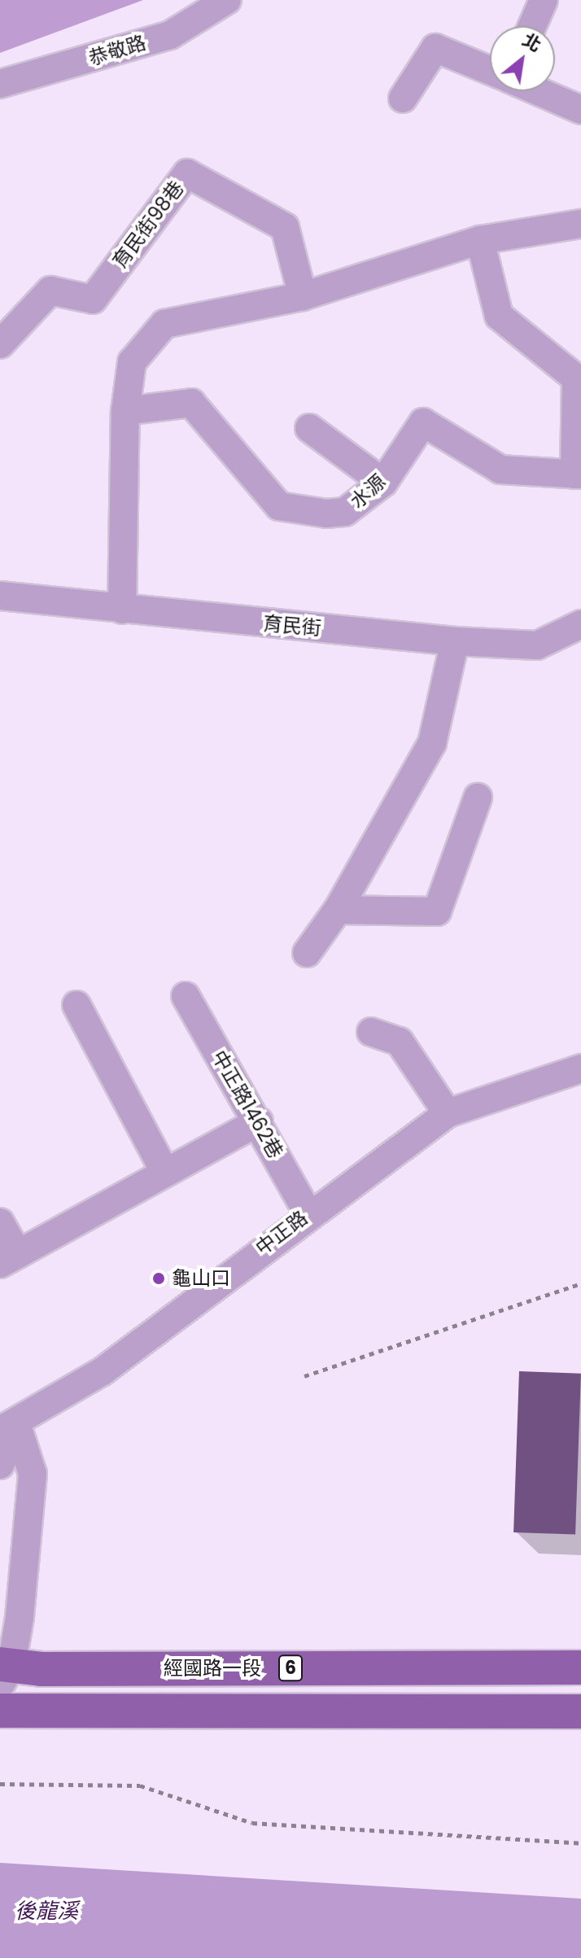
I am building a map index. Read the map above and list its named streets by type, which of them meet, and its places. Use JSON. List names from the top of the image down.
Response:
{
  "streets": {
    "main road": ["經國路一段", "6"],
    "street": [
      "恭敬路",
      "育民街98巷",
      "水源",
      "育民街",
      "中正路1462巷",
      "中正路"
    ]
  },
  "crossings": [
    ["中正路1462巷", "中正路"]
  ],
  "water": ["後龍溪"],
  "places": ["龜山口"],
  "north": "top right"
}
